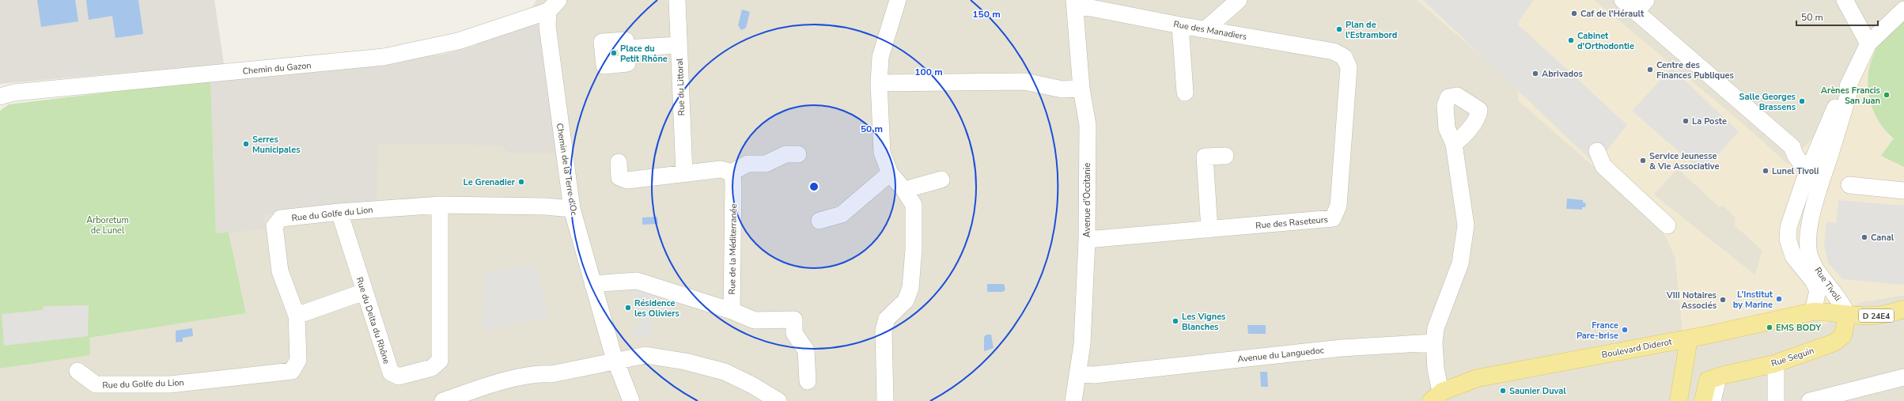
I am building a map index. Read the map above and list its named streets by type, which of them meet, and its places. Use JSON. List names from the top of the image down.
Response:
{
  "streets": {
    "main road": ["D 24E4", "Boulevard Diderot", "Rue Seguin"],
    "street": [
      "Rue des Manadiers",
      "Chemin du Gazon",
      "Rue du Littoral",
      "Chemin de la Terre d'Oc",
      "Avenue d'Occitanie",
      "Rue du Golfe du Lion",
      "Rue des Raseteurs",
      "Rue de la Méditerranée",
      "Rue Tivoli",
      "Rue du Delta du Rhône",
      "Avenue du Languedoc"
    ]
  },
  "crossings": [
    ["Rue des Manadiers", "Avenue d'Occitanie"],
    ["Rue des Manadiers", "Rue des Raseteurs"],
    ["Chemin du Gazon", "Chemin de la Terre d'Oc"],
    ["Chemin de la Terre d'Oc", "Rue du Golfe du Lion"],
    ["Avenue d'Occitanie", "Rue des Raseteurs"],
    ["Avenue d'Occitanie", "Avenue du Languedoc"],
    ["Rue du Golfe du Lion", "Rue du Delta du Rhône"],
    ["Rue Tivoli", "D 24E4"],
    ["Rue Tivoli", "Boulevard Diderot"],
    ["Rue Tivoli", "Rue Seguin"],
    ["D 24E4", "Boulevard Diderot"],
    ["D 24E4", "Rue Seguin"],
    ["Boulevard Diderot", "Rue Seguin"]
  ],
  "parks": ["Arboretum de Lunel"],
  "places": [
    "Caf de l'Hérault",
    "Plan de l'Estrambord",
    "Cabinet d'Orthodontie",
    "Place du Petit Rhône",
    "Centre des Finances Publiques",
    "Abrivados",
    "Arènes Francis San Juan",
    "Salle Georges Brassens",
    "La Poste",
    "Serres Municipales",
    "Service Jeunesse & Vie Associative",
    "Lunel Tivoli",
    "Le Grenadier",
    "Canal",
    "L’Institut by Marine",
    "VIII Notaires Associés",
    "Résidence les Oliviers",
    "Les Vignes Blanches",
    "EMS BODY",
    "France Pare-brise",
    "Saunier Duval"
  ],
  "scale_bar": "50 m",
  "rings": ["150 m", "100 m", "50 m"]
}
